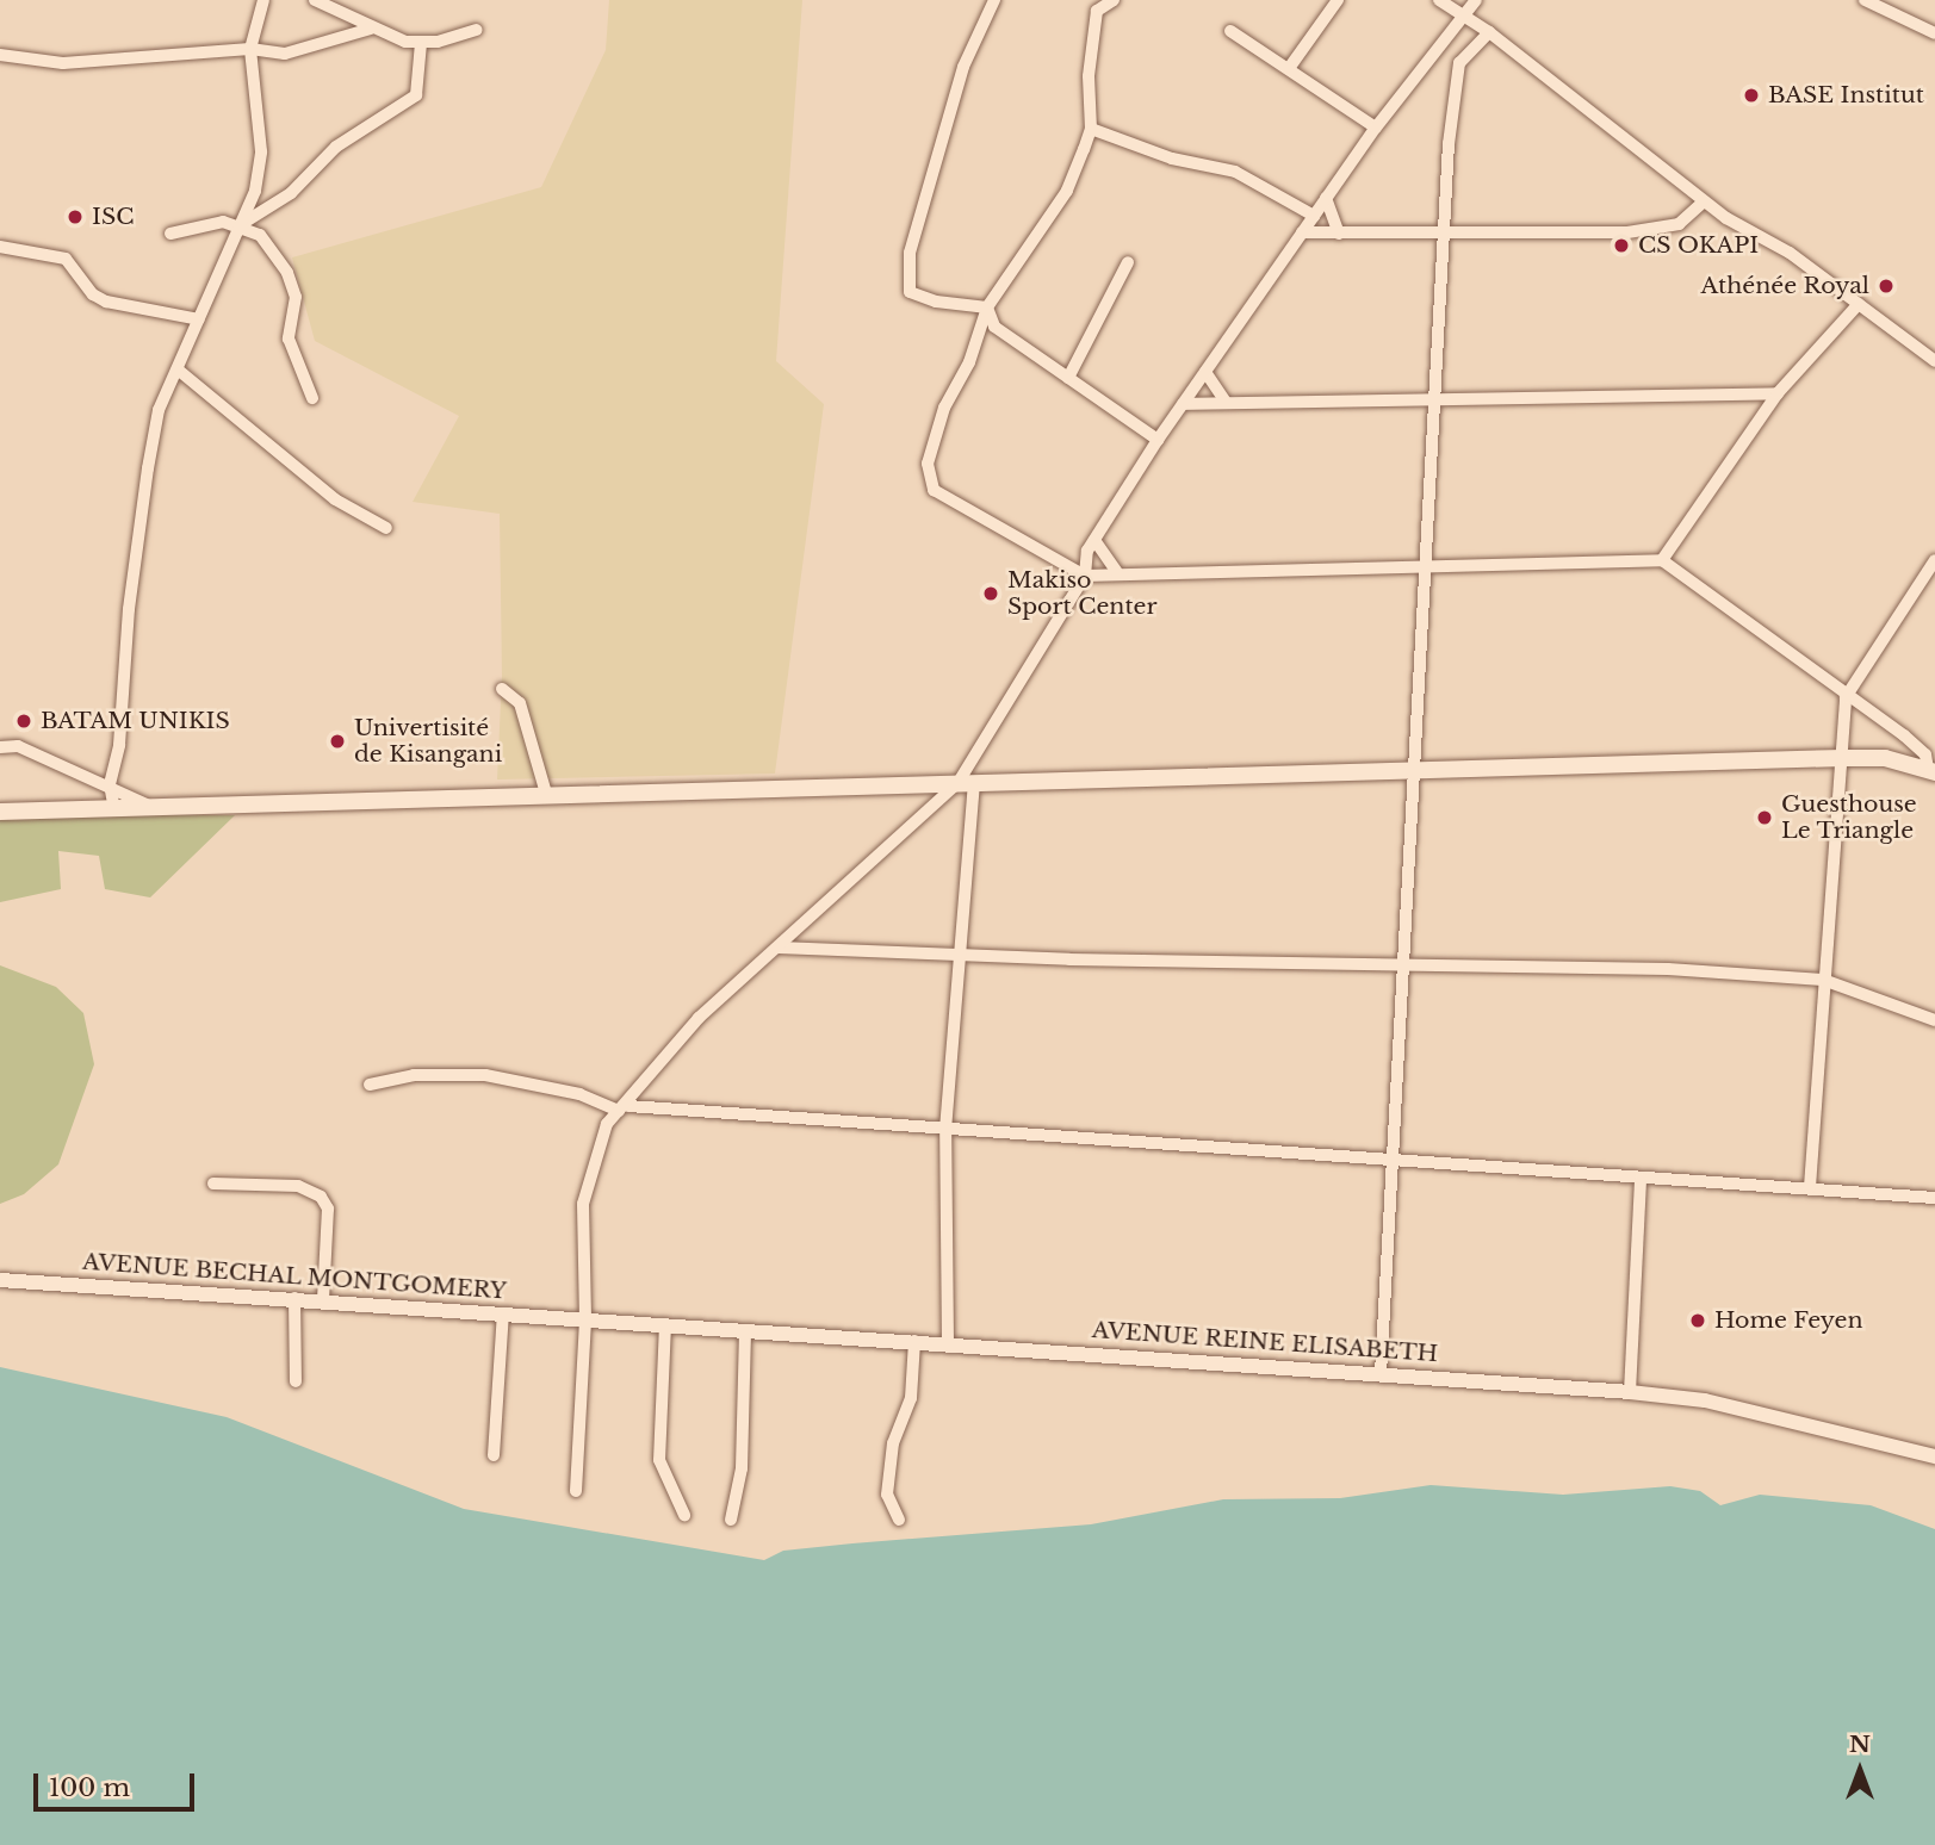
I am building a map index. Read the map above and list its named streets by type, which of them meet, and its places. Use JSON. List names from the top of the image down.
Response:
{
  "streets": {
    "street": ["AVENUE BECHAL MONTGOMERY", "AVENUE REINE ELISABETH"]
  },
  "crossings": [
    ["AVENUE BECHAL MONTGOMERY", "AVENUE REINE ELISABETH"]
  ],
  "places": [
    "BASE Institut",
    "ISC",
    "CS OKAPI",
    "Athénée Royal",
    "Makiso Sport Center",
    "BATAM UNIKIS",
    "Univertisité de Kisangani",
    "Guesthouse Le Triangle",
    "Home Feyen"
  ],
  "scale_bar": "100 m",
  "north": "top"
}
